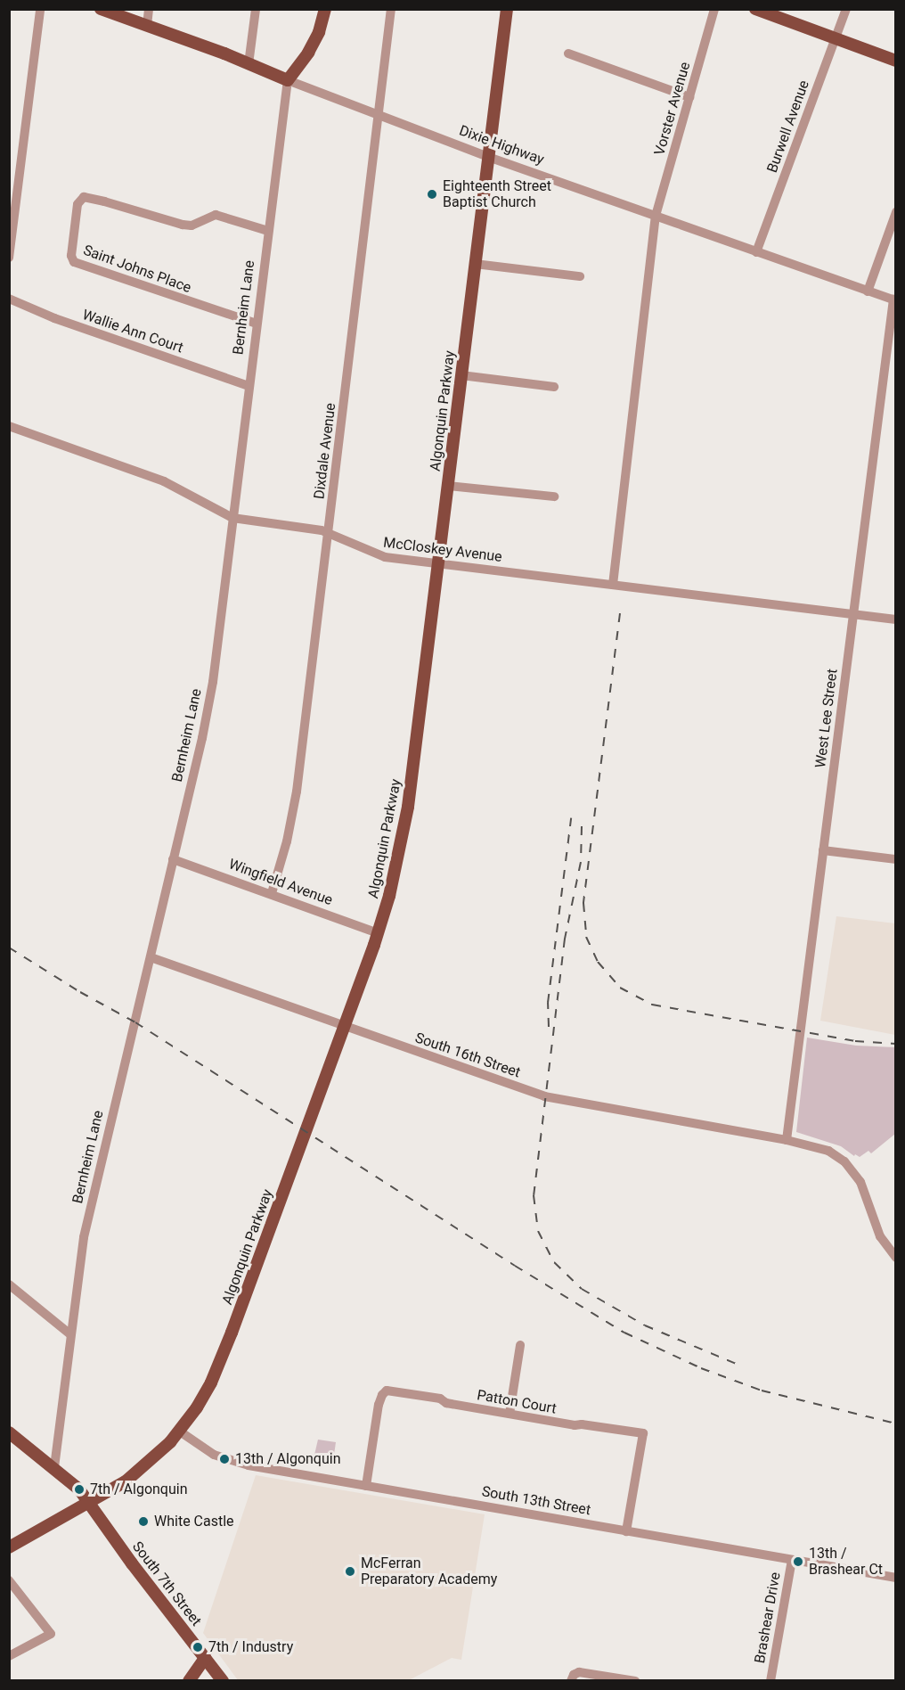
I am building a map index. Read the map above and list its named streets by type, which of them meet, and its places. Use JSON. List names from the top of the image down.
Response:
{
  "streets": {
    "main road": [
      "Dixie Highway",
      "Bernheim Lane",
      "Algonquin Parkway",
      "South 7th Street"
    ],
    "street": [
      "Vorster Avenue",
      "Burwell Avenue",
      "Saint Johns Place",
      "Wallie Ann Court",
      "Dixdale Avenue",
      "McCloskey Avenue",
      "West Lee Street",
      "Wingfield Avenue",
      "South 16th Street",
      "Patton Court",
      "South 13th Street",
      "Brashear Drive"
    ]
  },
  "crossings": [
    ["Vorster Avenue", "Dixie Highway"],
    ["Vorster Avenue", "McCloskey Avenue"],
    ["Burwell Avenue", "Dixie Highway"],
    ["Dixie Highway", "Bernheim Lane"],
    ["Dixie Highway", "Algonquin Parkway"],
    ["Dixie Highway", "Dixdale Avenue"],
    ["Dixie Highway", "West Lee Street"],
    ["Saint Johns Place", "Bernheim Lane"],
    ["Bernheim Lane", "Wallie Ann Court"],
    ["Bernheim Lane", "McCloskey Avenue"],
    ["Bernheim Lane", "Wingfield Avenue"],
    ["Bernheim Lane", "South 16th Street"],
    ["Bernheim Lane", "South 7th Street"],
    ["Algonquin Parkway", "McCloskey Avenue"],
    ["Algonquin Parkway", "Wingfield Avenue"],
    ["Algonquin Parkway", "South 16th Street"],
    ["Algonquin Parkway", "South 13th Street"],
    ["Algonquin Parkway", "South 7th Street"],
    ["Dixdale Avenue", "McCloskey Avenue"],
    ["Dixdale Avenue", "Wingfield Avenue"],
    ["McCloskey Avenue", "West Lee Street"],
    ["West Lee Street", "South 16th Street"],
    ["Patton Court", "South 13th Street"],
    ["South 13th Street", "Brashear Drive"]
  ],
  "places": [
    "Eighteenth Street Baptist Church",
    "13th / Algonquin",
    "7th / Algonquin",
    "White Castle",
    "13th / Brashear Ct",
    "McFerran Preparatory Academy",
    "7th / Industry"
  ]
}
